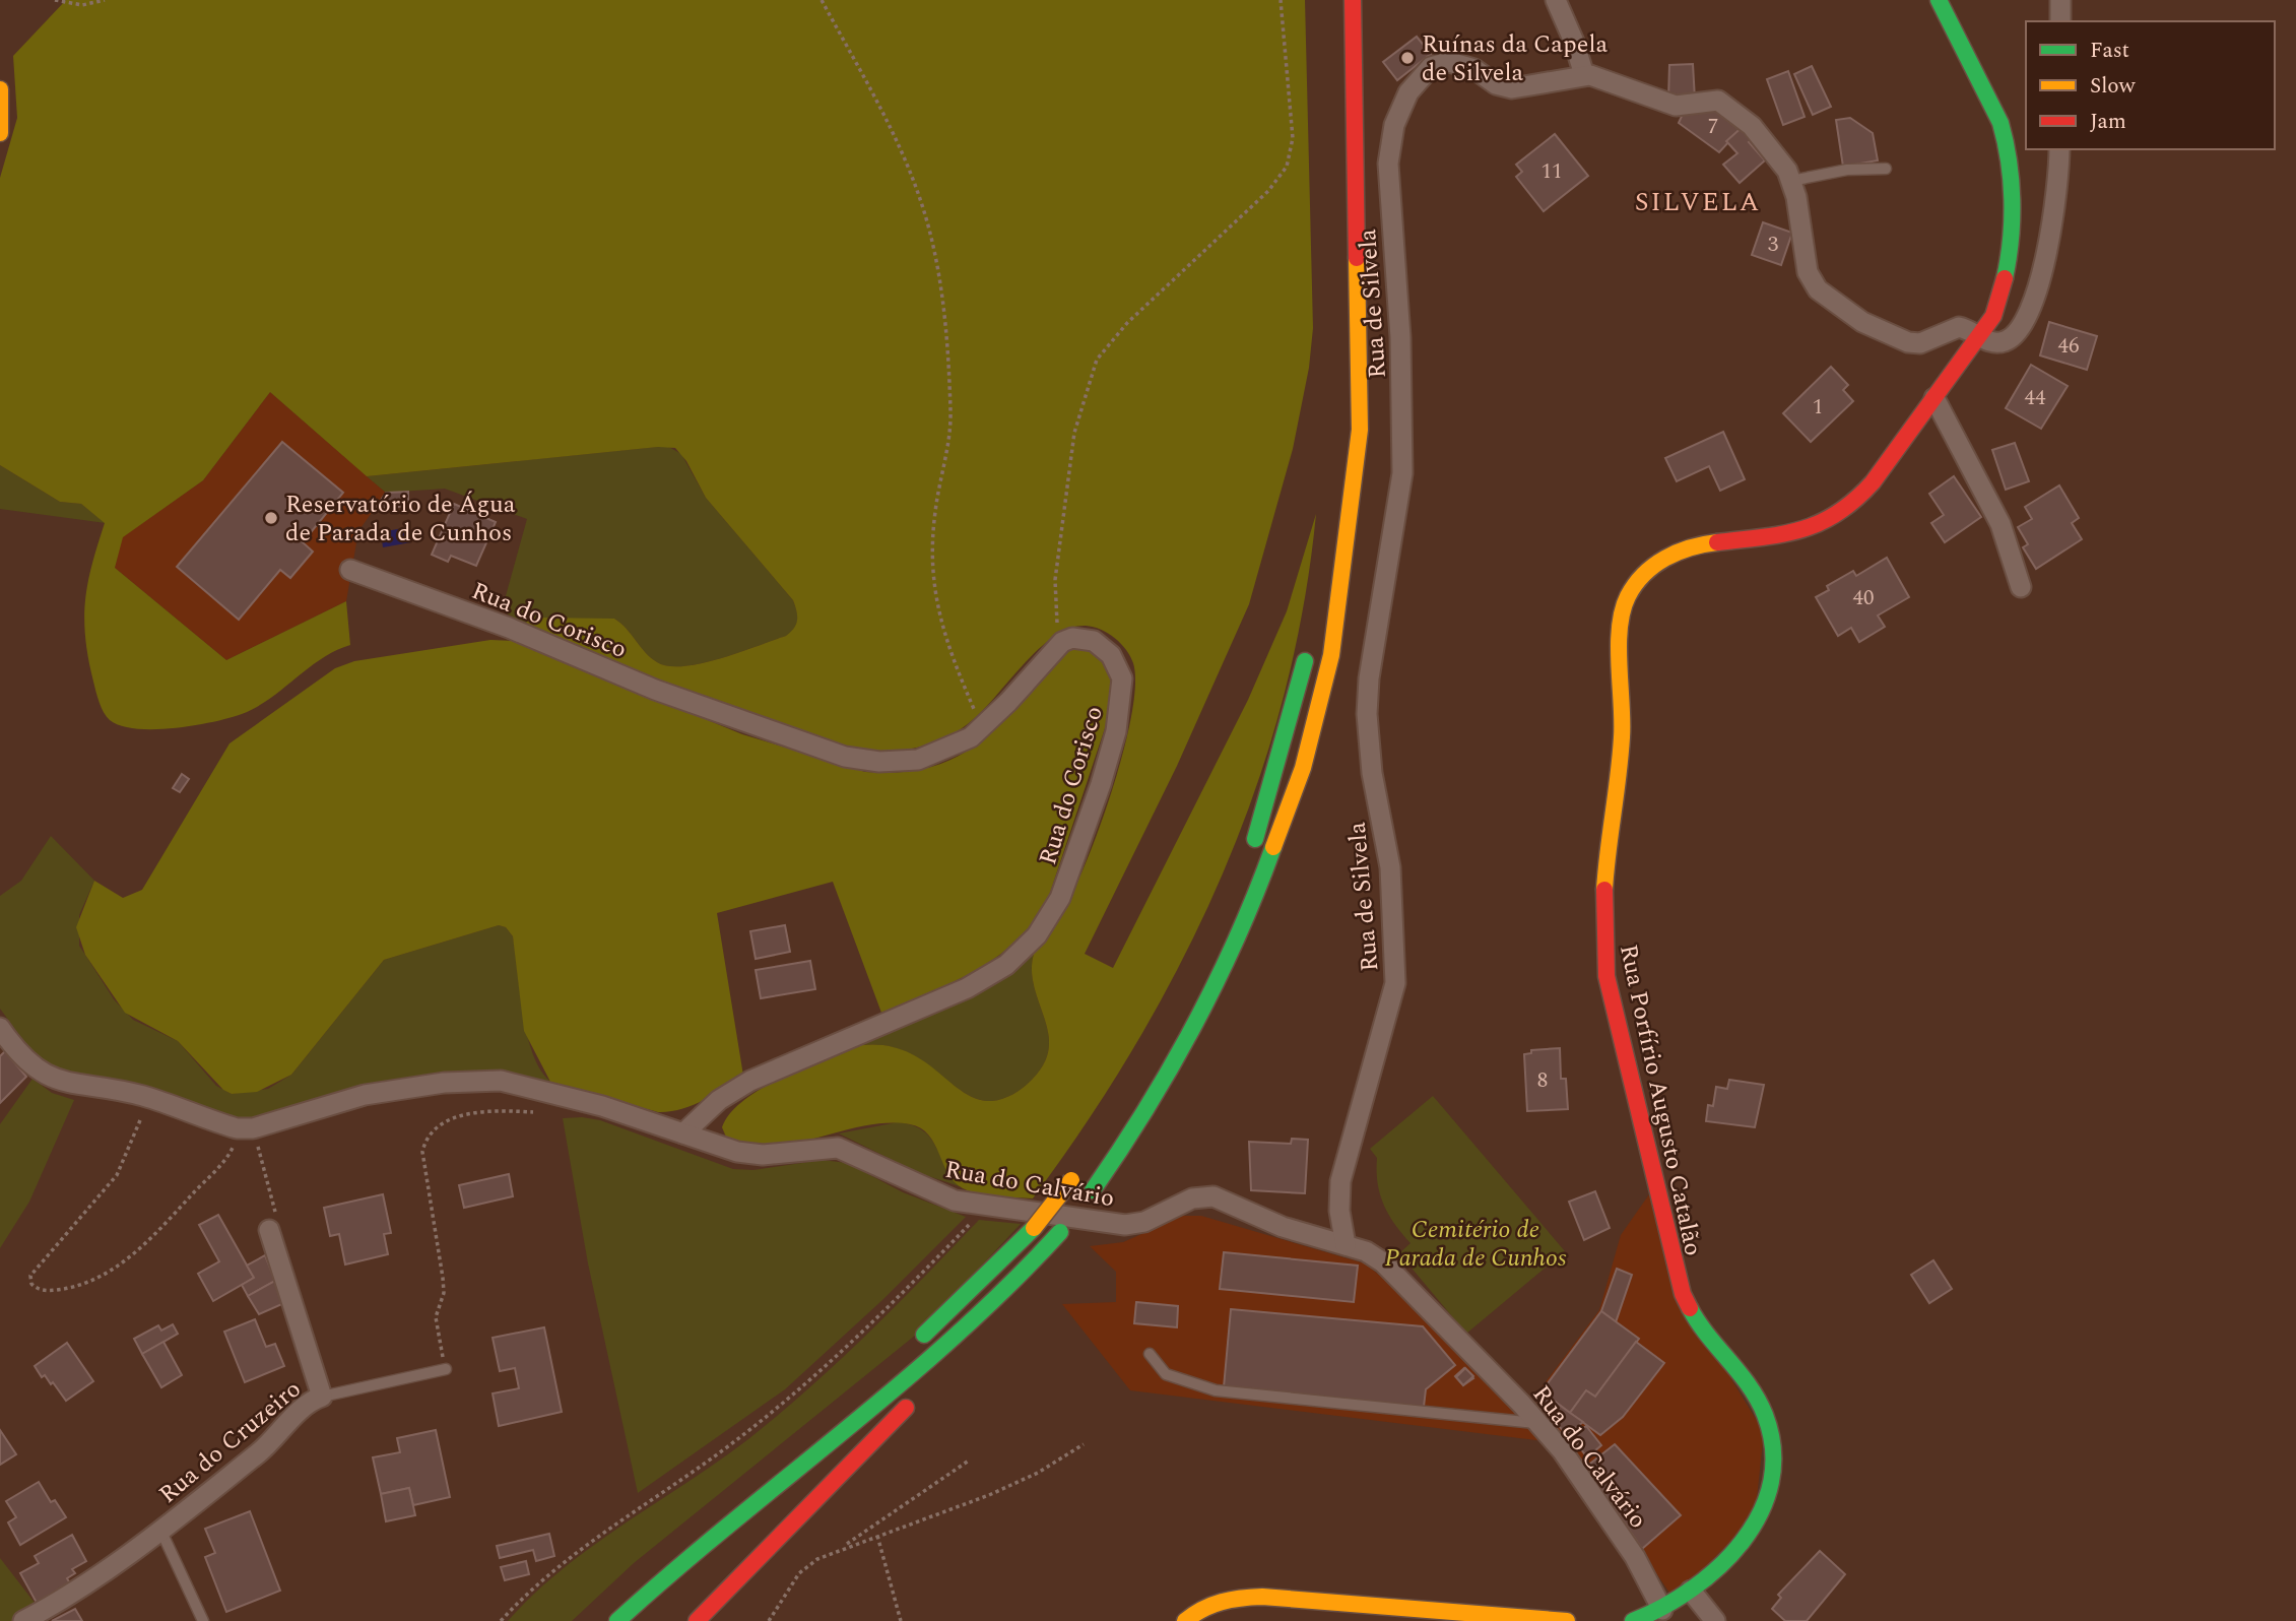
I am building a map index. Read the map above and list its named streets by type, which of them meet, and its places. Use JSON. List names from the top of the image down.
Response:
{
  "streets": {
    "main road": ["Rua Porfírio Augusto Catalão"],
    "street": [
      "Rua de Silvela",
      "Rua do Corisco",
      "Rua do Calvário",
      "Rua do Cruzeiro"
    ]
  },
  "crossings": [
    ["Rua de Silvela", "Rua Porfírio Augusto Catalão"],
    ["Rua de Silvela", "Rua do Calvário"],
    ["Rua do Corisco", "Rua do Calvário"],
    ["Rua Porfírio Augusto Catalão", "Rua do Calvário"]
  ],
  "districts": ["SILVELA"],
  "parks": ["Cemitério de Parada de Cunhos"],
  "places": ["Ruínas da Capela de Silvela", "Reservatório de Água de Parada de Cunhos"],
  "house_numbers": [
    "7",
    "11",
    "3",
    "46",
    "44",
    "1",
    "40",
    "8"
  ],
  "legend": ["Fast", "Slow", "Jam"]
}
